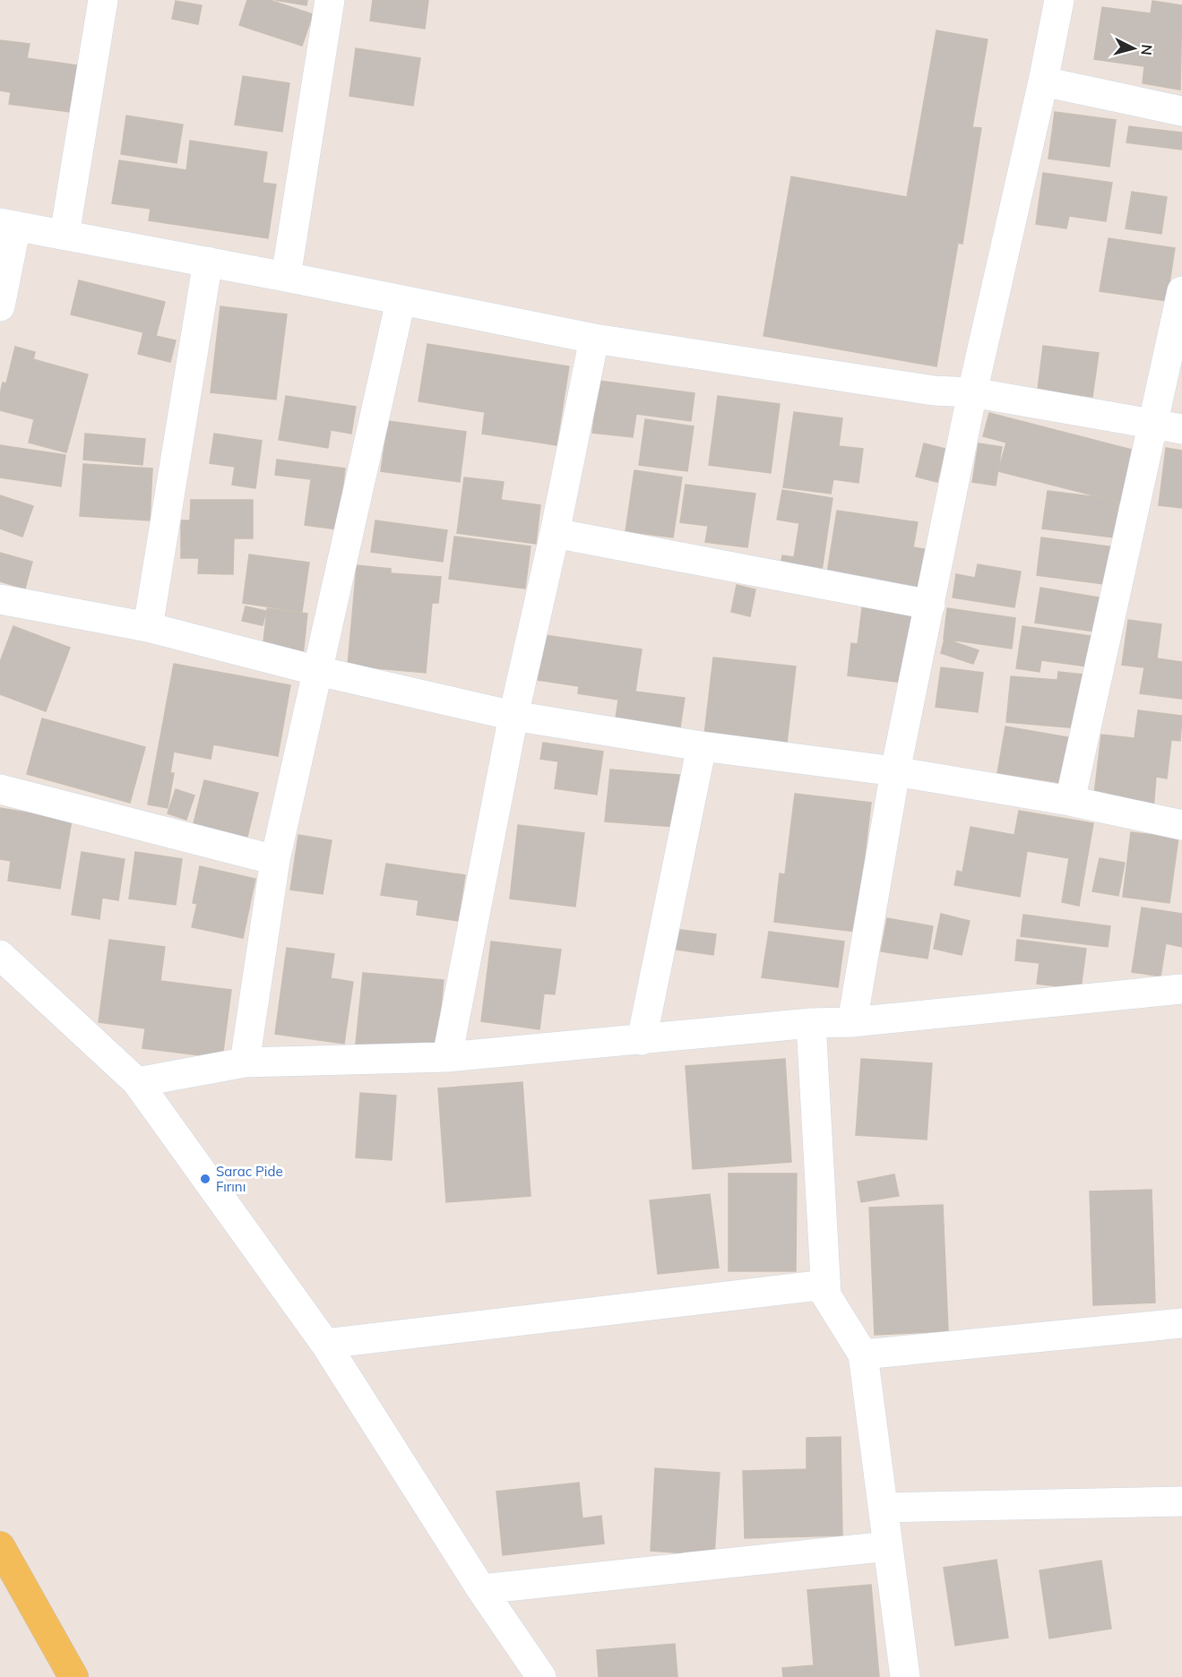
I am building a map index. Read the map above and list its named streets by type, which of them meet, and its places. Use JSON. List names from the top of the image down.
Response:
{
  "places": ["Sarac Pide Fırını"],
  "north": "right"
}
